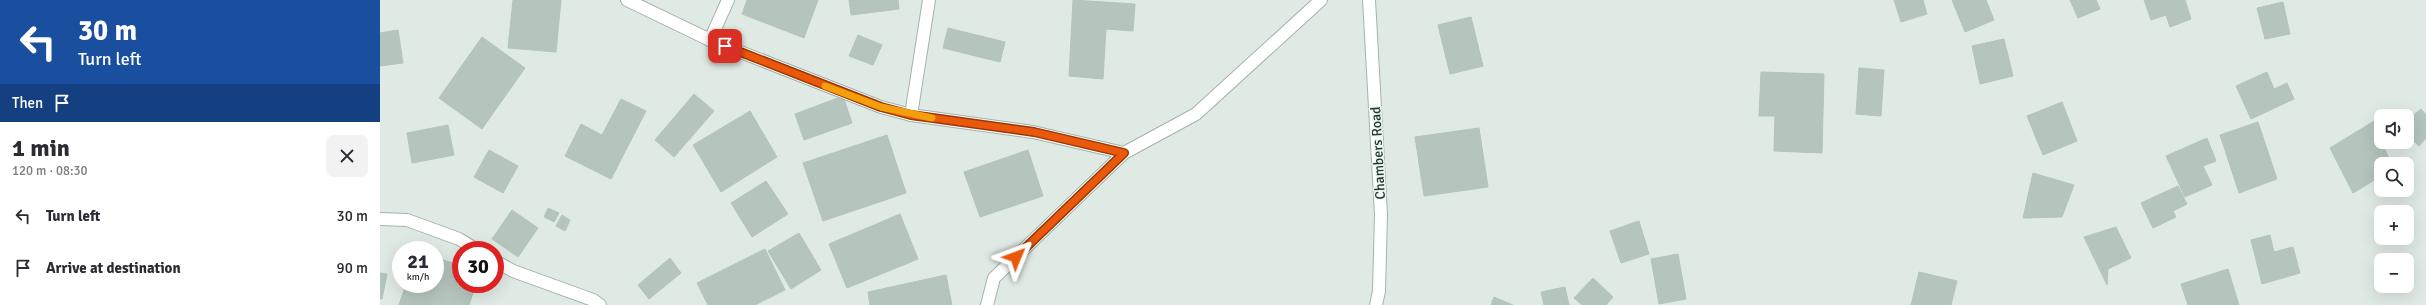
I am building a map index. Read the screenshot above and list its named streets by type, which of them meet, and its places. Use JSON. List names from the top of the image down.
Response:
{
  "streets": {
    "street": ["Chambers Road"]
  },
  "page": {
    "turn": ["30 m", "Turn left"],
    "then": "Then",
    "map_buttons": ["+", "−"],
    "heading": ["1 min", "120 m · 08:30"],
    "list": [
      {
        "name": "Turn left",
        "value": "30 m"
      },
      {
        "name": "Arrive at destination",
        "value": "90 m"
      }
    ],
    "speed": "21 km/h",
    "limit": "30"
  }
}
